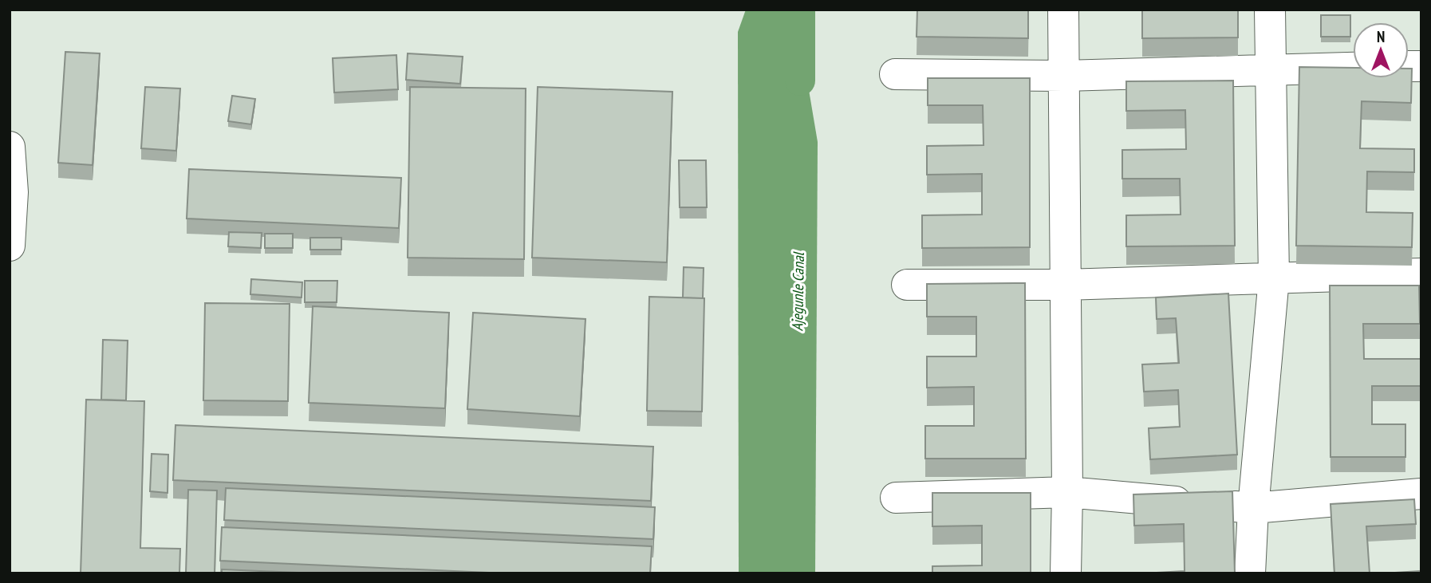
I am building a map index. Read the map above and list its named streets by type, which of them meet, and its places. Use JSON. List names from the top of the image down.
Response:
{
  "water": ["Ajegunle Canal"],
  "north": "top"
}
